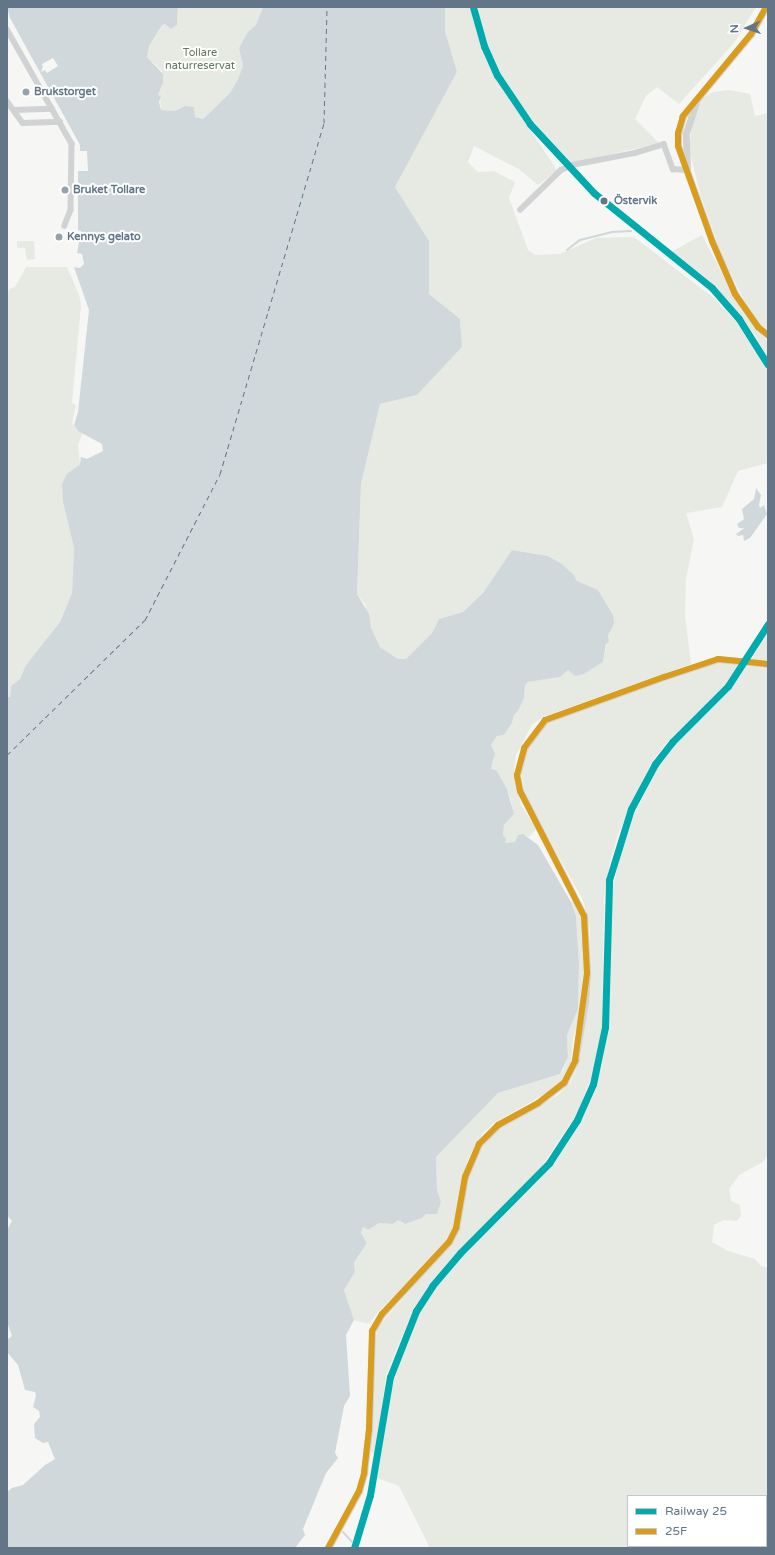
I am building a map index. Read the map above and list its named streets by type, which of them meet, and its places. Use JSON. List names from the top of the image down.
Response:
{
  "parks": ["Tollare naturreservat"],
  "places": [
    "Brukstorget",
    "Bruket Tollare",
    "Östervik",
    "Kennys gelato"
  ],
  "lines": ["rail line 25", "transit line 25F"],
  "legend": ["Railway 25", "25F"],
  "north": "left"
}
